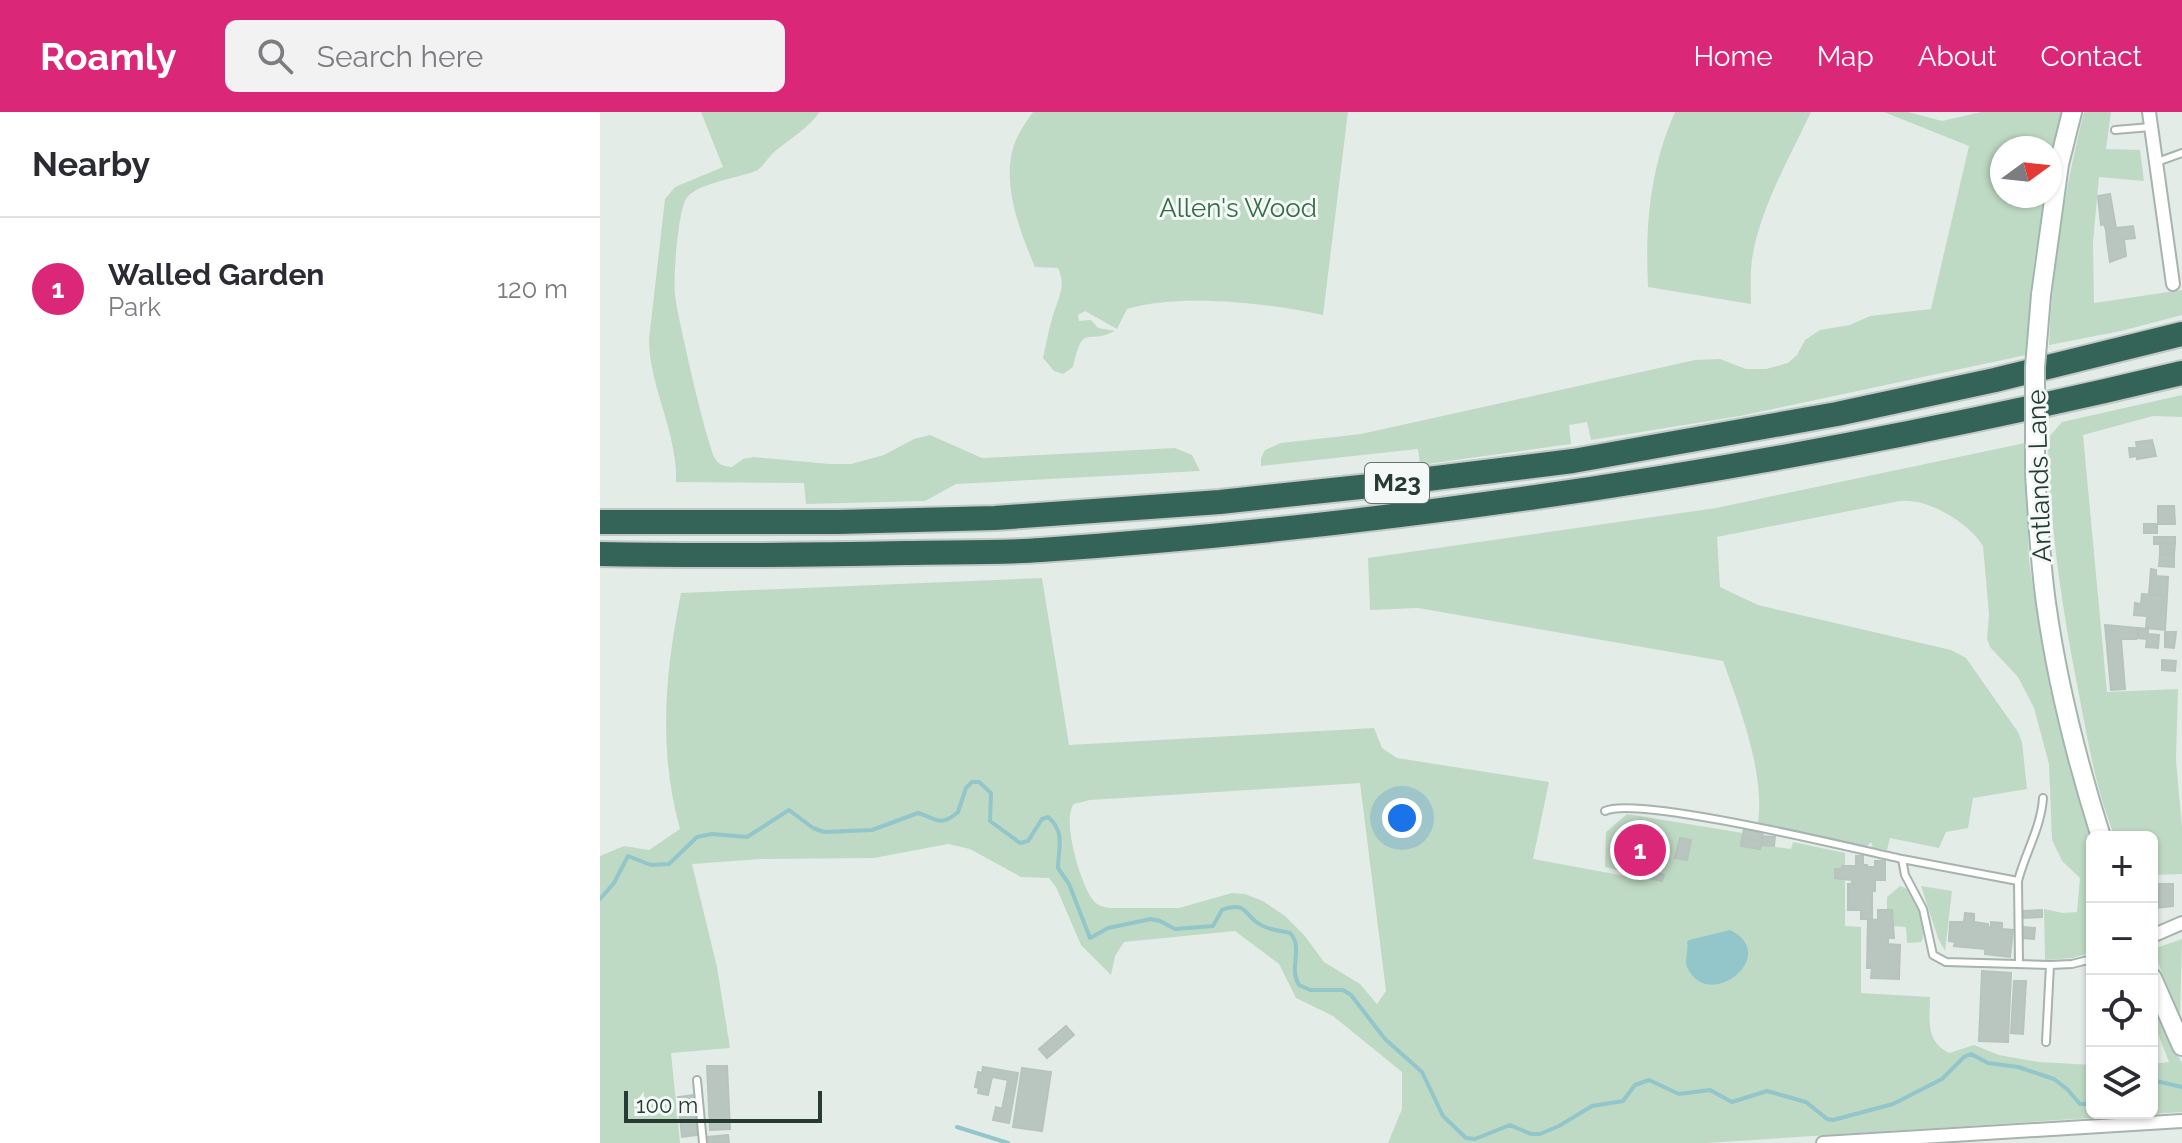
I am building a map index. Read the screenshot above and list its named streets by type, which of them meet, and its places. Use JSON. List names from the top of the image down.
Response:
{
  "streets": {
    "highway": ["M23"],
    "main road": ["Antlands Lane"]
  },
  "parks": ["Allen's Wood"],
  "scale_bar": "100 m",
  "north": "right",
  "page": {
    "header": "Roamly",
    "search": "Search here",
    "nav": [
      "Home",
      "Map",
      "About",
      "Contact"
    ],
    "heading": "Nearby",
    "list": [
      {
        "mark": "1",
        "name": "Walled Garden",
        "note": "Park",
        "value": "120 m"
      }
    ],
    "pins": "1",
    "map_buttons": ["+", "−"],
    "scale": "100 m"
  }
}
